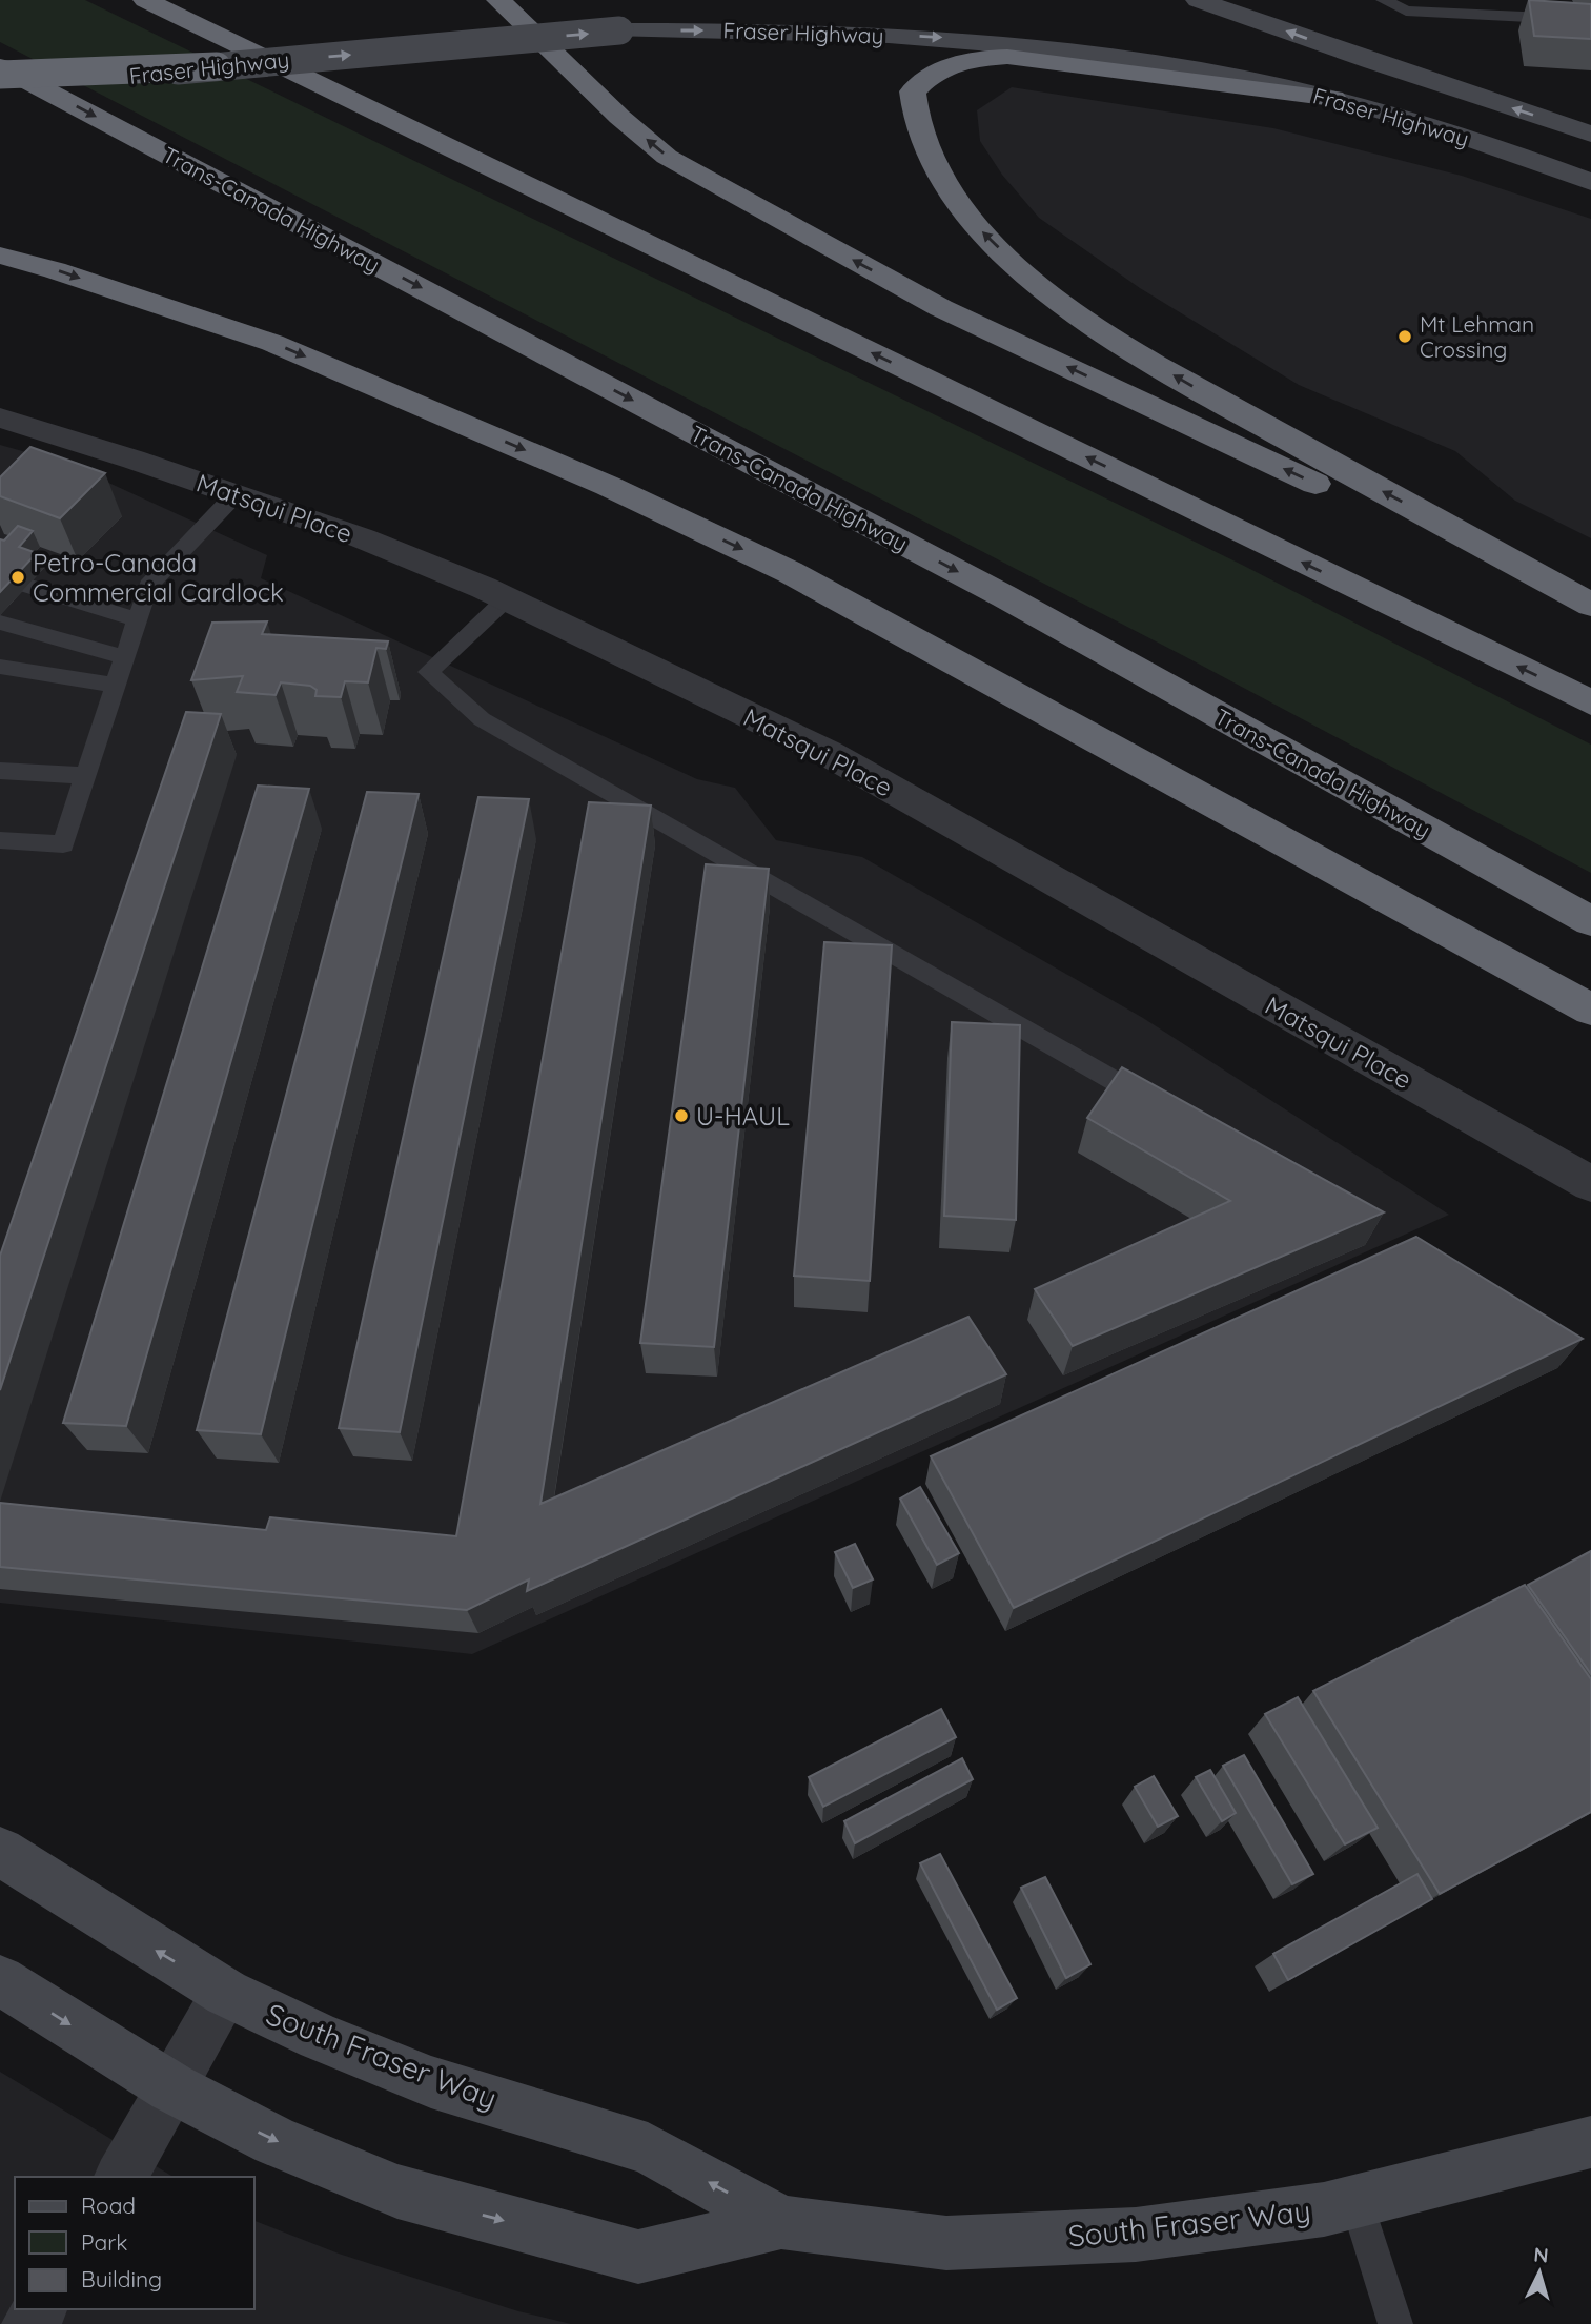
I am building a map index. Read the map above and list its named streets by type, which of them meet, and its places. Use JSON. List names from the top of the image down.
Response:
{
  "streets": {
    "highway": ["Trans-Canada Highway"],
    "main road": ["Fraser Highway", "South Fraser Way"],
    "street": ["Matsqui Place"]
  },
  "places": ["Mt Lehman Crossing", "Petro-Canada Commercial Cardlock", "U-HAUL"],
  "legend": ["Road", "Park", "Building"],
  "north": "top"
}
